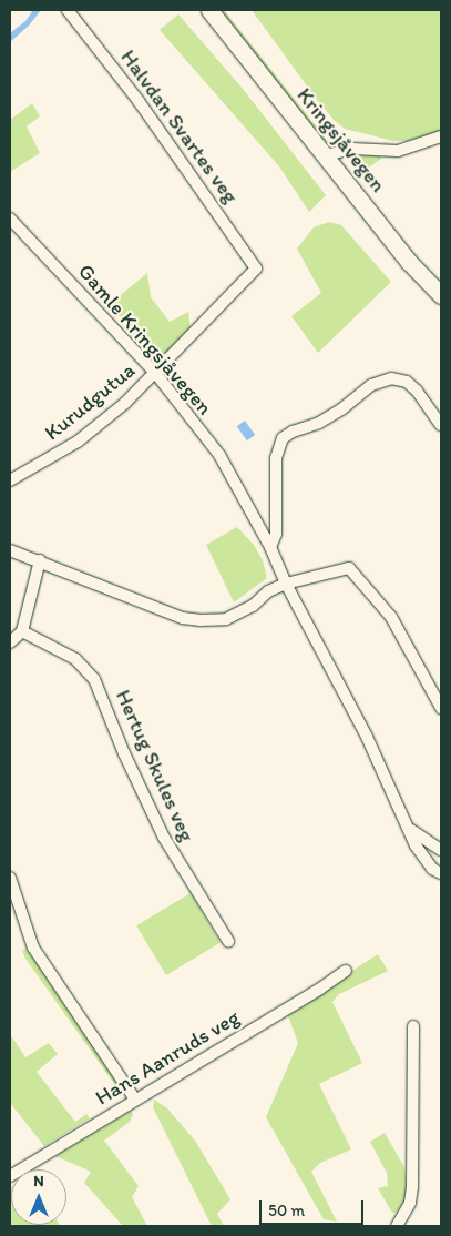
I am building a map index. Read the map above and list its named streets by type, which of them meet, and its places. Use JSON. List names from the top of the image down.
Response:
{
  "streets": {
    "street": [
      "Halvdan Svartes veg",
      "Kringsjåvegen",
      "Gamle Kringsjåvegen",
      "Kurudgutua",
      "Hertug Skules veg",
      "Hans Aanruds veg"
    ]
  },
  "crossings": [
    ["Halvdan Svartes veg", "Kurudgutua"],
    ["Gamle Kringsjåvegen", "Kurudgutua"]
  ],
  "scale_bar": "50 m",
  "north": "top"
}
